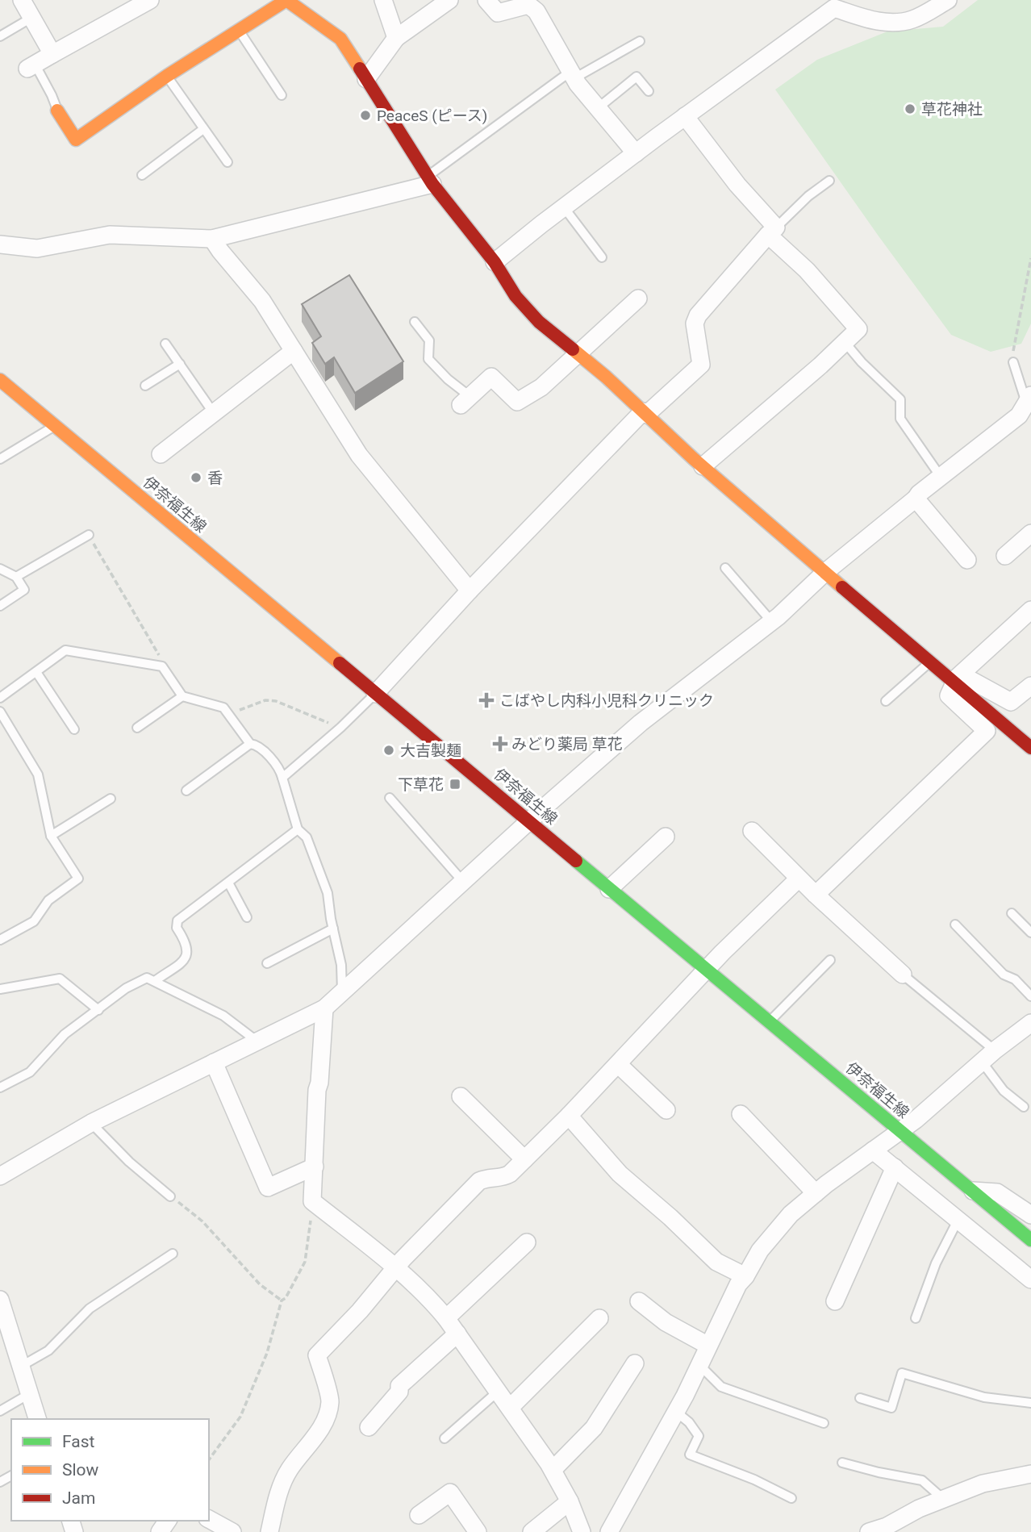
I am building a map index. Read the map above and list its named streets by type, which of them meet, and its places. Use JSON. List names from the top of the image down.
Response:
{
  "streets": {
    "street": ["伊奈福生線"]
  },
  "places": {
    "other": [
      "草花神社",
      "PeaceS (ピース)",
      "香",
      "大吉製麺"
    ],
    "health": ["こばやし内科小児科クリニック", "みどり薬局 草花"],
    "transit": ["下草花"]
  },
  "legend": ["Fast", "Slow", "Jam"]
}
